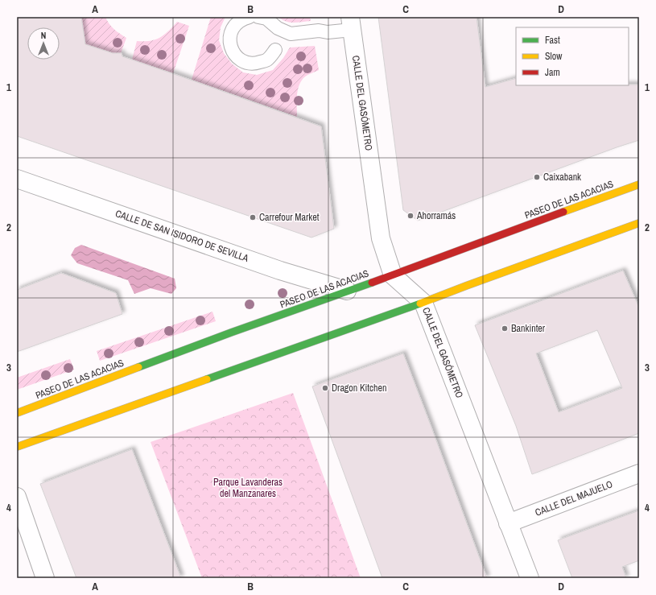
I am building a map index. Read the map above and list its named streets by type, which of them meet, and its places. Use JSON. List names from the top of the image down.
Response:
{
  "streets": {
    "main road": ["PASEO DE LAS ACACIAS"],
    "street": ["CALLE DEL GASÓMETRO", "CALLE DE SAN ISIDORO DE SEVILLA", "CALLE DEL MAJUELO"]
  },
  "crossings": [
    ["CALLE DEL GASÓMETRO", "PASEO DE LAS ACACIAS"],
    ["CALLE DEL GASÓMETRO", "CALLE DEL MAJUELO"],
    ["PASEO DE LAS ACACIAS", "CALLE DE SAN ISIDORO DE SEVILLA"]
  ],
  "parks": ["Parque Lavanderas del Manzanares"],
  "places": [
    "Caixabank",
    "Ahorramás",
    "Carrefour Market",
    "Bankinter",
    "Dragon Kitchen"
  ],
  "legend": ["Fast", "Slow", "Jam"],
  "north": "top",
  "grid": {
    "columns": [
      "A",
      "B",
      "C",
      "D"
    ],
    "rows": [
      "1",
      "2",
      "3",
      "4"
    ]
  }
}
